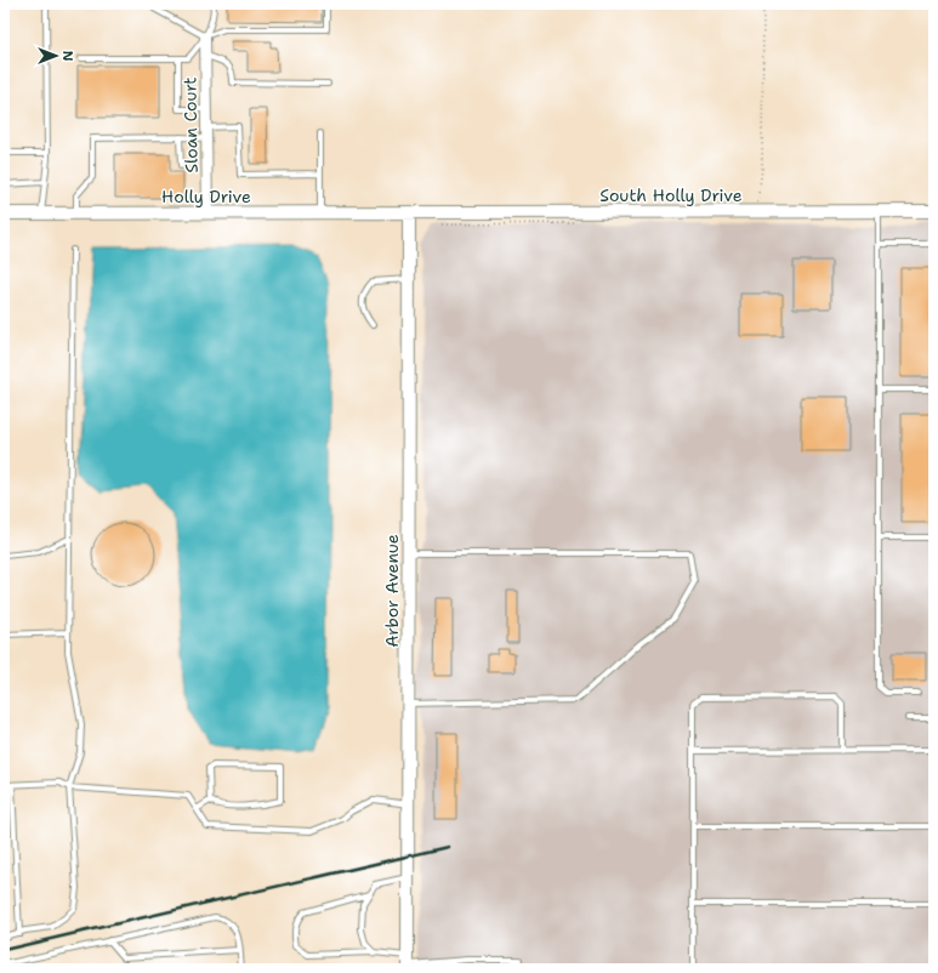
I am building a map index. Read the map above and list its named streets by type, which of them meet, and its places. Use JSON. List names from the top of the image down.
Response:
{
  "streets": {
    "street": [
      "Sloan Court",
      "South Holly Drive",
      "Holly Drive",
      "Arbor Avenue"
    ]
  },
  "crossings": [
    ["Sloan Court", "Holly Drive"],
    ["South Holly Drive", "Holly Drive"],
    ["South Holly Drive", "Arbor Avenue"],
    ["Holly Drive", "Arbor Avenue"]
  ],
  "north": "right"
}
